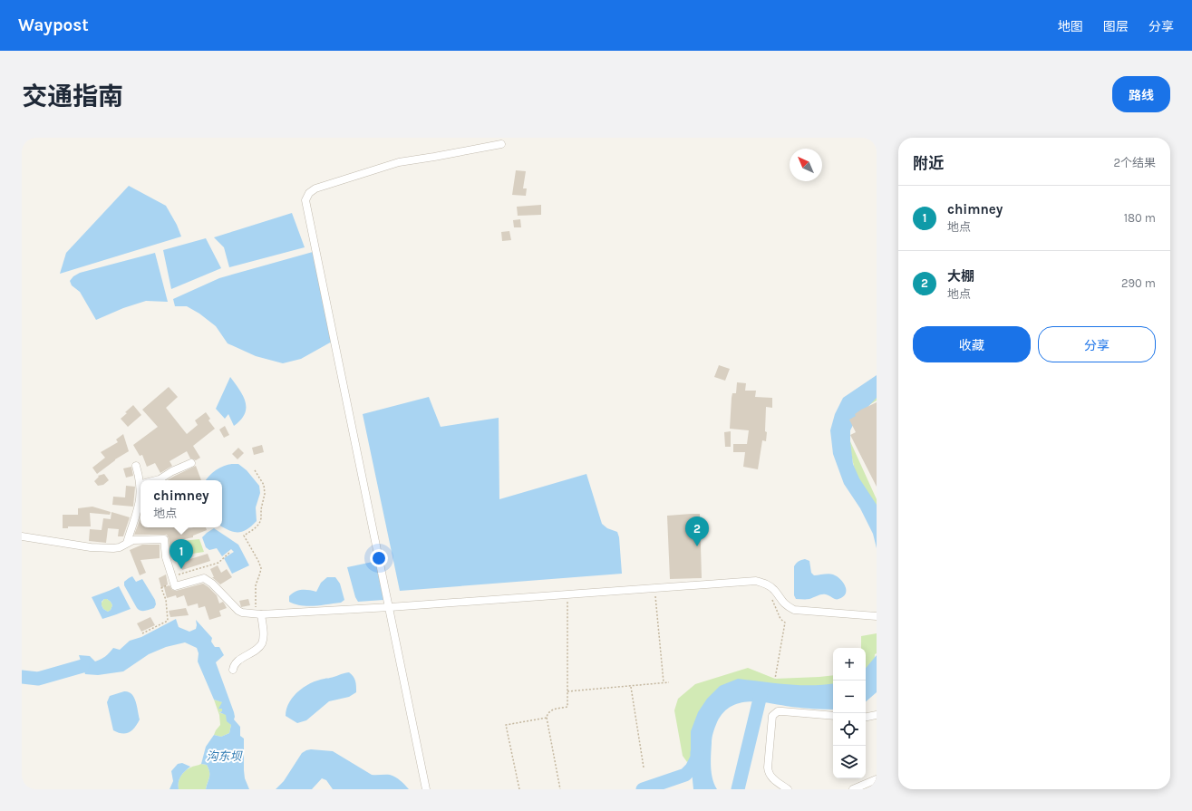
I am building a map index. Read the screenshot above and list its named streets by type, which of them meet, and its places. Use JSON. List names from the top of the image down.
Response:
{
  "water": ["沟东坝"],
  "north": "top left",
  "page": {
    "header": "Waypost",
    "nav": ["地图", "图层", "分享"],
    "title": "交通指南",
    "buttons": [
      "路线",
      ["收藏", "分享"]
    ],
    "heading": ["附近", "2个结果"],
    "list": [
      {
        "mark": "1",
        "name": "chimney",
        "note": "地点",
        "value": "180 m"
      },
      {
        "mark": "2",
        "name": "大棚",
        "note": "地点",
        "value": "290 m"
      }
    ],
    "popup": ["chimney", "地点"],
    "pins": ["2", "1"],
    "map_buttons": ["+", "−"]
  }
}
